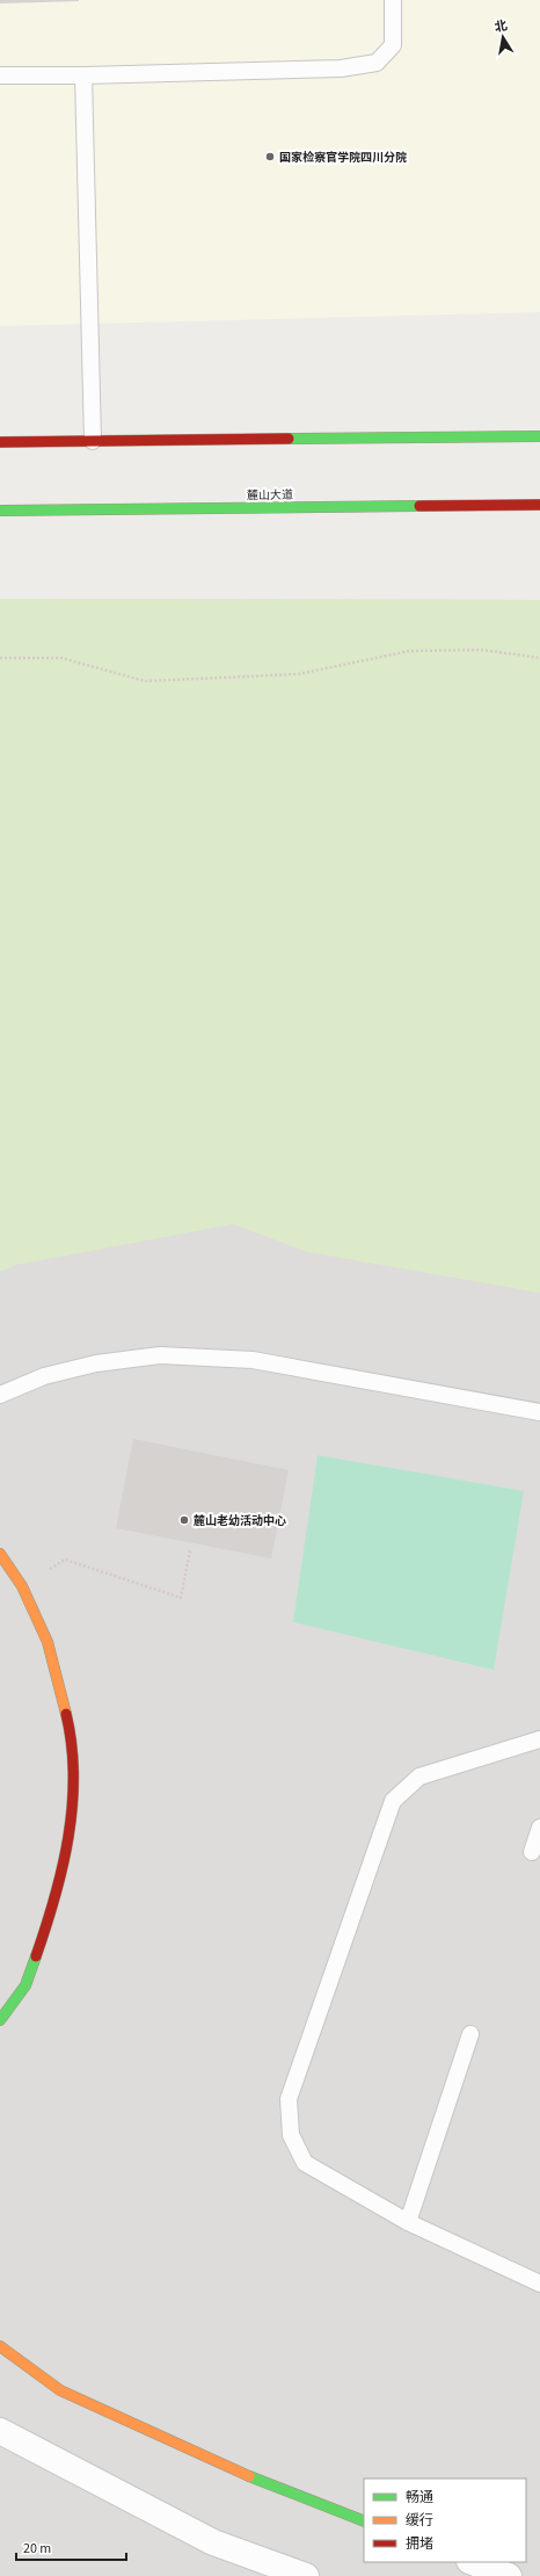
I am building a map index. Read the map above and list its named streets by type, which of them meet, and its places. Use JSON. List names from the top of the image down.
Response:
{
  "streets": {
    "main road": ["麓山大道"]
  },
  "places": ["国家检察官学院四川分院", "麓山老幼活动中心"],
  "legend": ["畅通", "缓行", "拥堵"],
  "scale_bar": "20 m",
  "north": "top"
}
